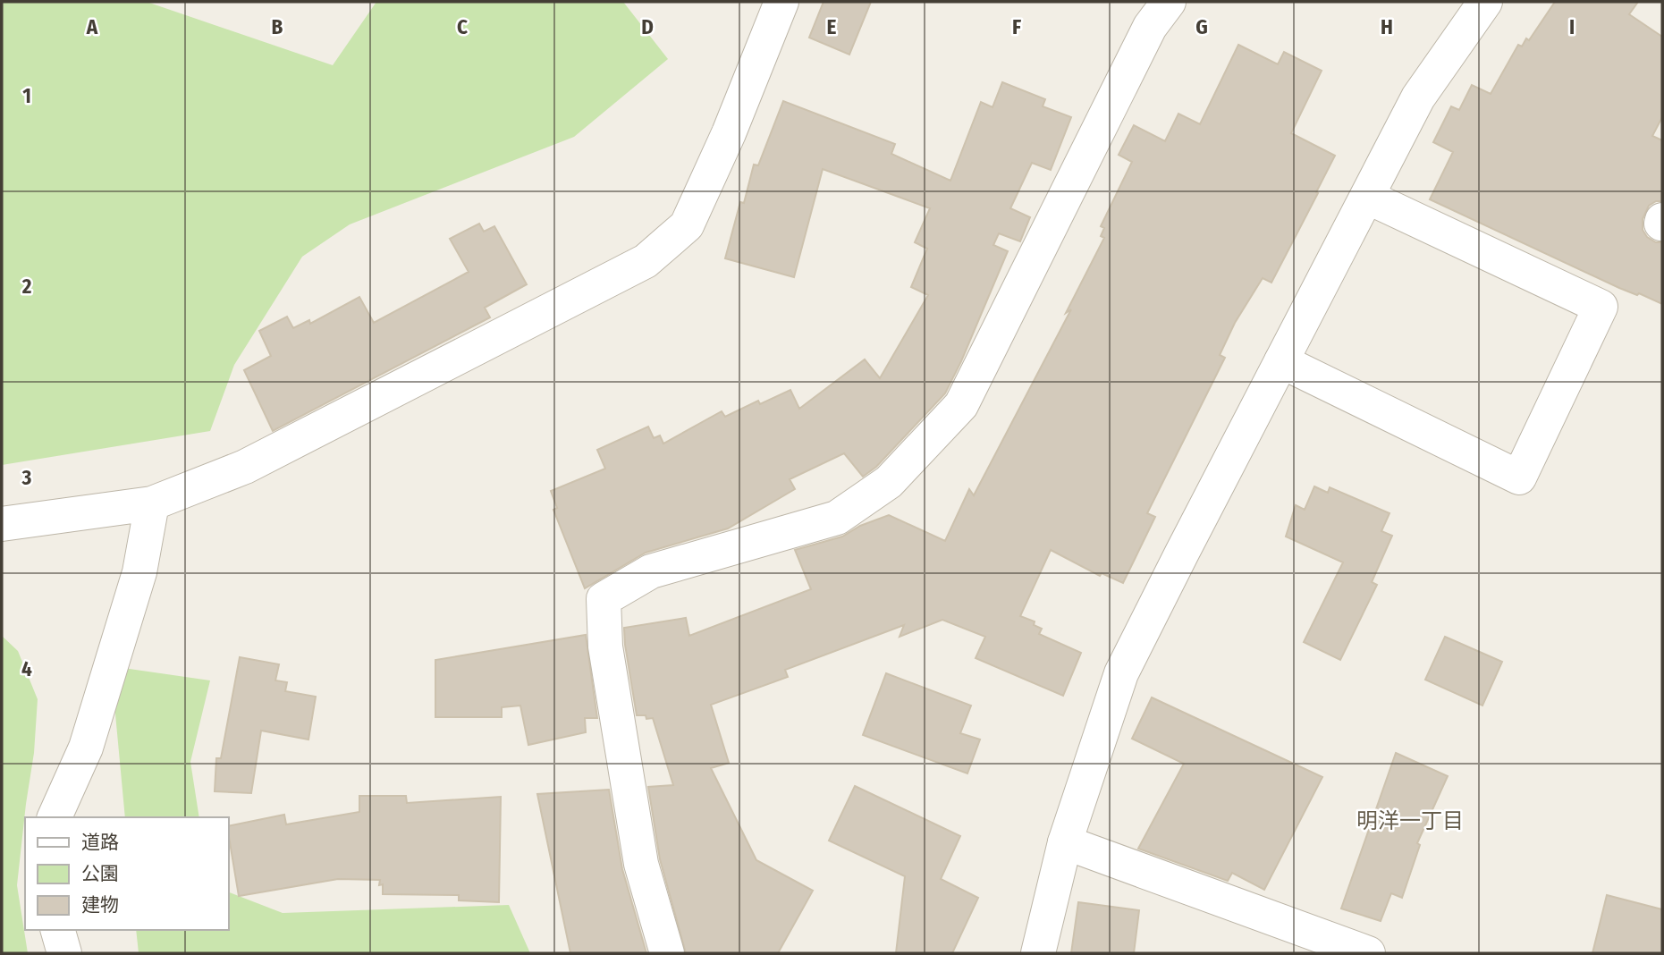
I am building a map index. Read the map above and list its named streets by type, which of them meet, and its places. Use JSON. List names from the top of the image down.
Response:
{
  "districts": ["明洋一丁目"],
  "legend": ["道路", "公園", "建物"],
  "grid": {
    "columns": [
      "A",
      "B",
      "C",
      "D",
      "E",
      "F",
      "G",
      "H",
      "I"
    ],
    "rows": [
      "1",
      "2",
      "3",
      "4"
    ]
  }
}
